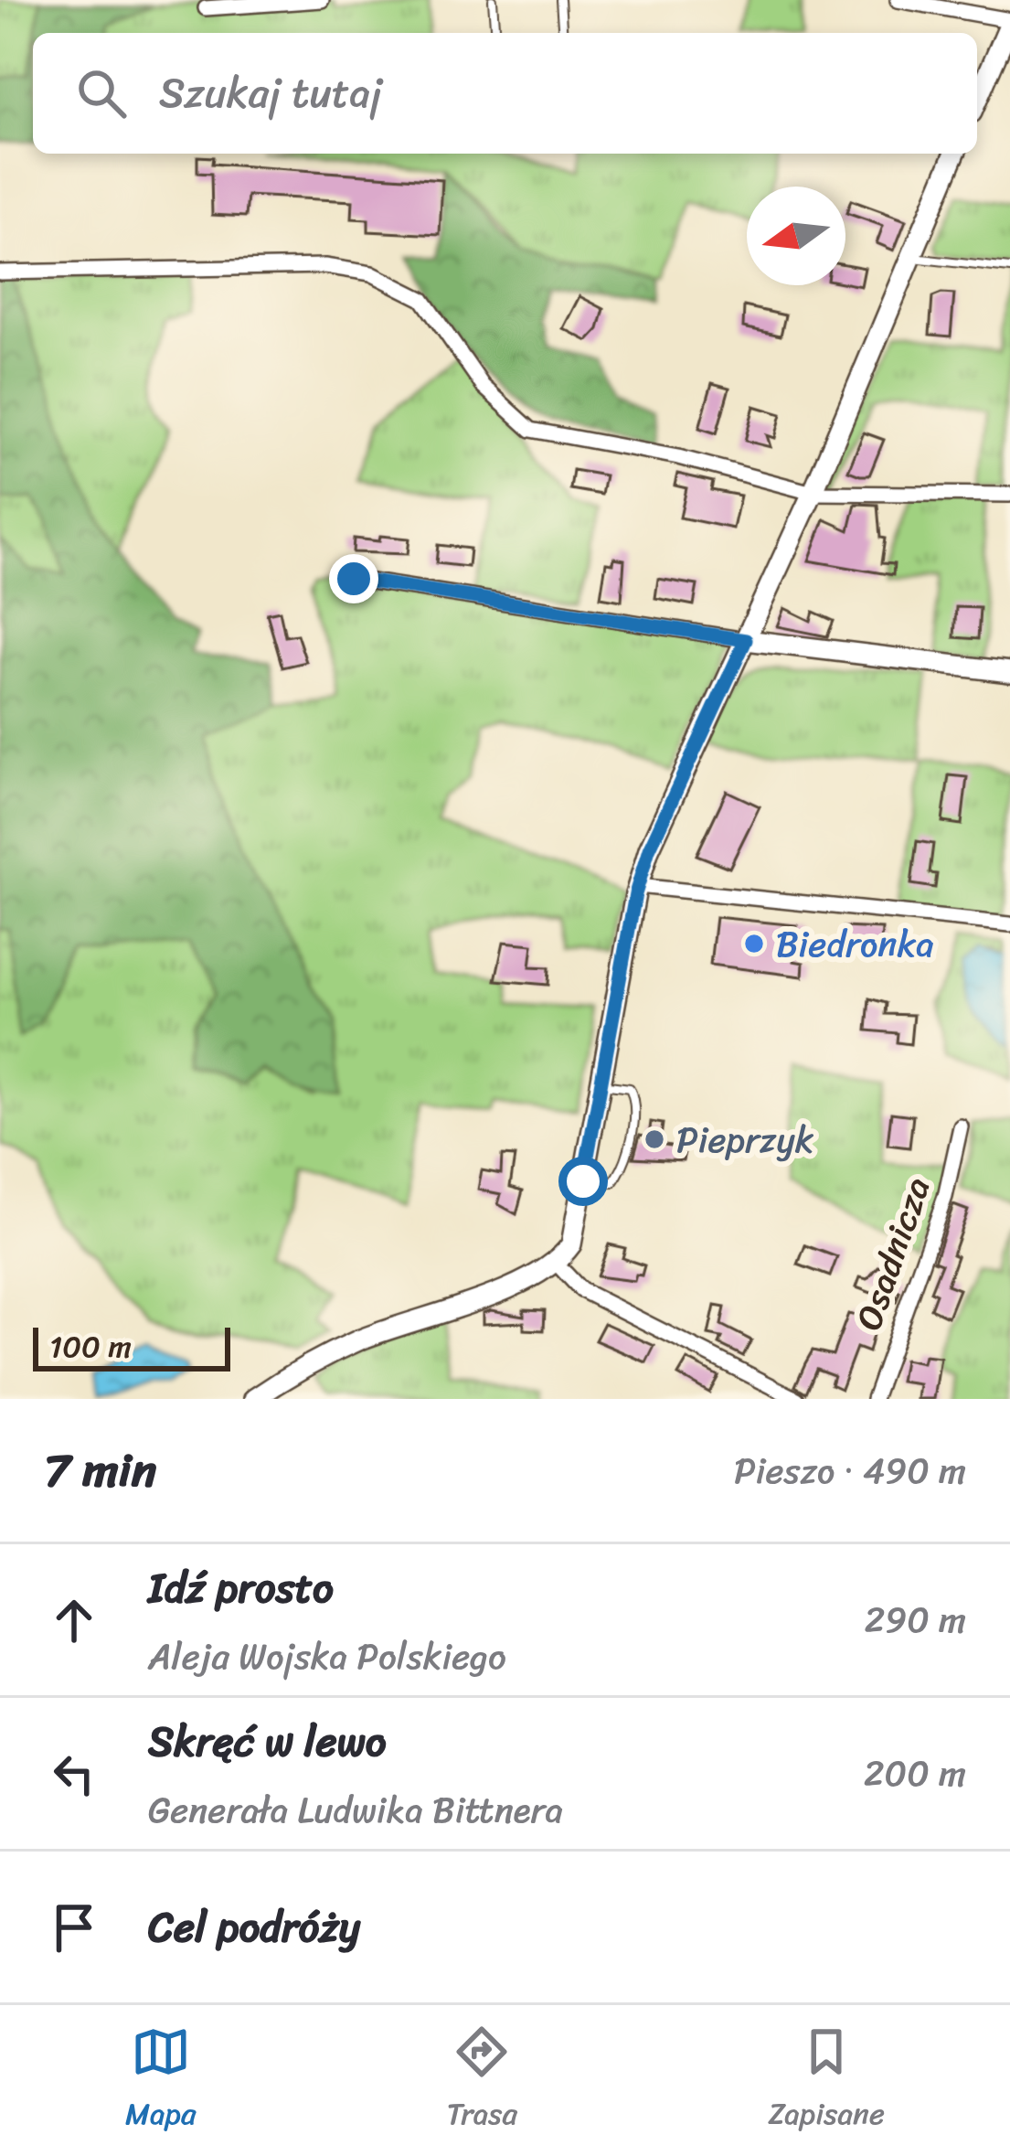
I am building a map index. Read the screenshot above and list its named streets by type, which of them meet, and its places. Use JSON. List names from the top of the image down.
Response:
{
  "streets": {
    "street": ["Osadnicza"]
  },
  "places": ["Biedronka", "Pieprzyk"],
  "scale_bar": "100 m",
  "north": "left",
  "page": {
    "search": "Szukaj tutaj",
    "scale": "100 m",
    "heading": ["7 min", "Pieszo · 490 m"],
    "list": [
      ["Idź prosto", "Aleja Wojska Polskiego", "290 m"],
      ["Skręć w lewo", "Generała Ludwika Bittnera", "200 m"],
      "Cel podróży"
    ],
    "nav": ["Mapa", "Trasa", "Zapisane"]
  }
}
